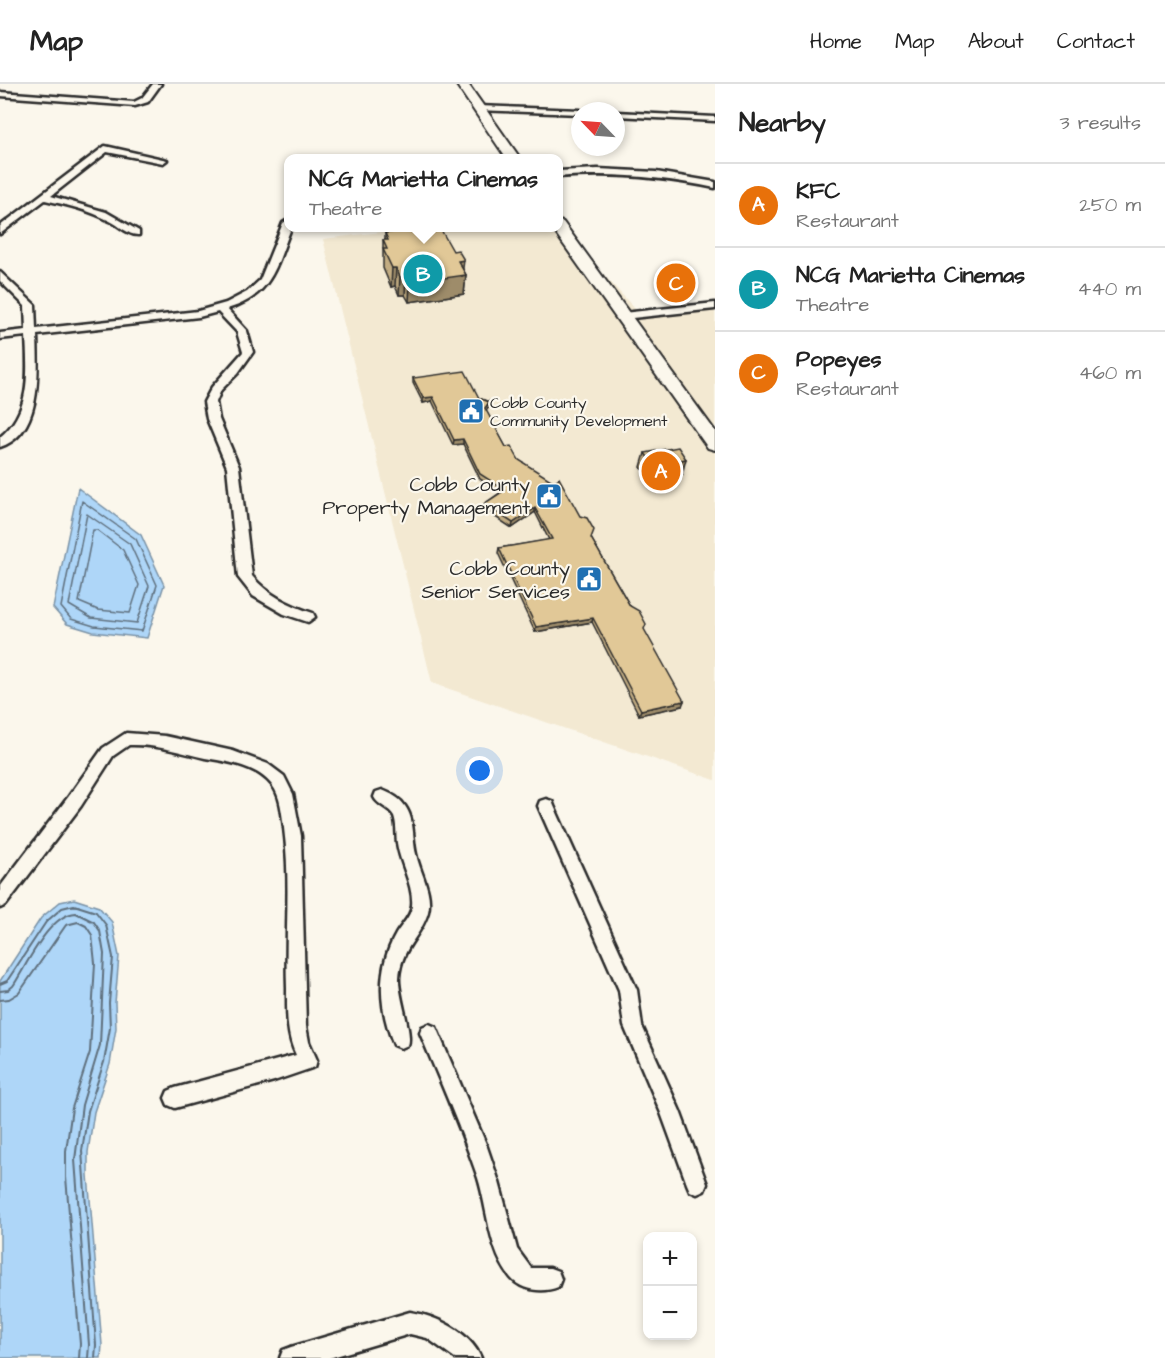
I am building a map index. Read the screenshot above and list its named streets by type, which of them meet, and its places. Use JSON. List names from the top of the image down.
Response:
{
  "places": {
    "public building": ["Cobb County Community Development", "Cobb County Property Management", "Cobb County Senior Services"]
  },
  "north": "top left",
  "page": {
    "header": "Map",
    "nav": [
      "Home",
      "Map",
      "About",
      "Contact"
    ],
    "heading": ["Nearby", "3 results"],
    "popup": ["NCG Marietta Cinemas", "Theatre"],
    "list": [
      {
        "mark": "A",
        "name": "KFC",
        "note": "Restaurant",
        "value": "250 m"
      },
      {
        "mark": "B",
        "name": "NCG Marietta Cinemas",
        "note": "Theatre",
        "value": "440 m"
      },
      {
        "mark": "C",
        "name": "Popeyes",
        "note": "Restaurant",
        "value": "460 m"
      }
    ],
    "pins": ["B", "C", "A"],
    "map_buttons": ["+", "−"]
  }
}
